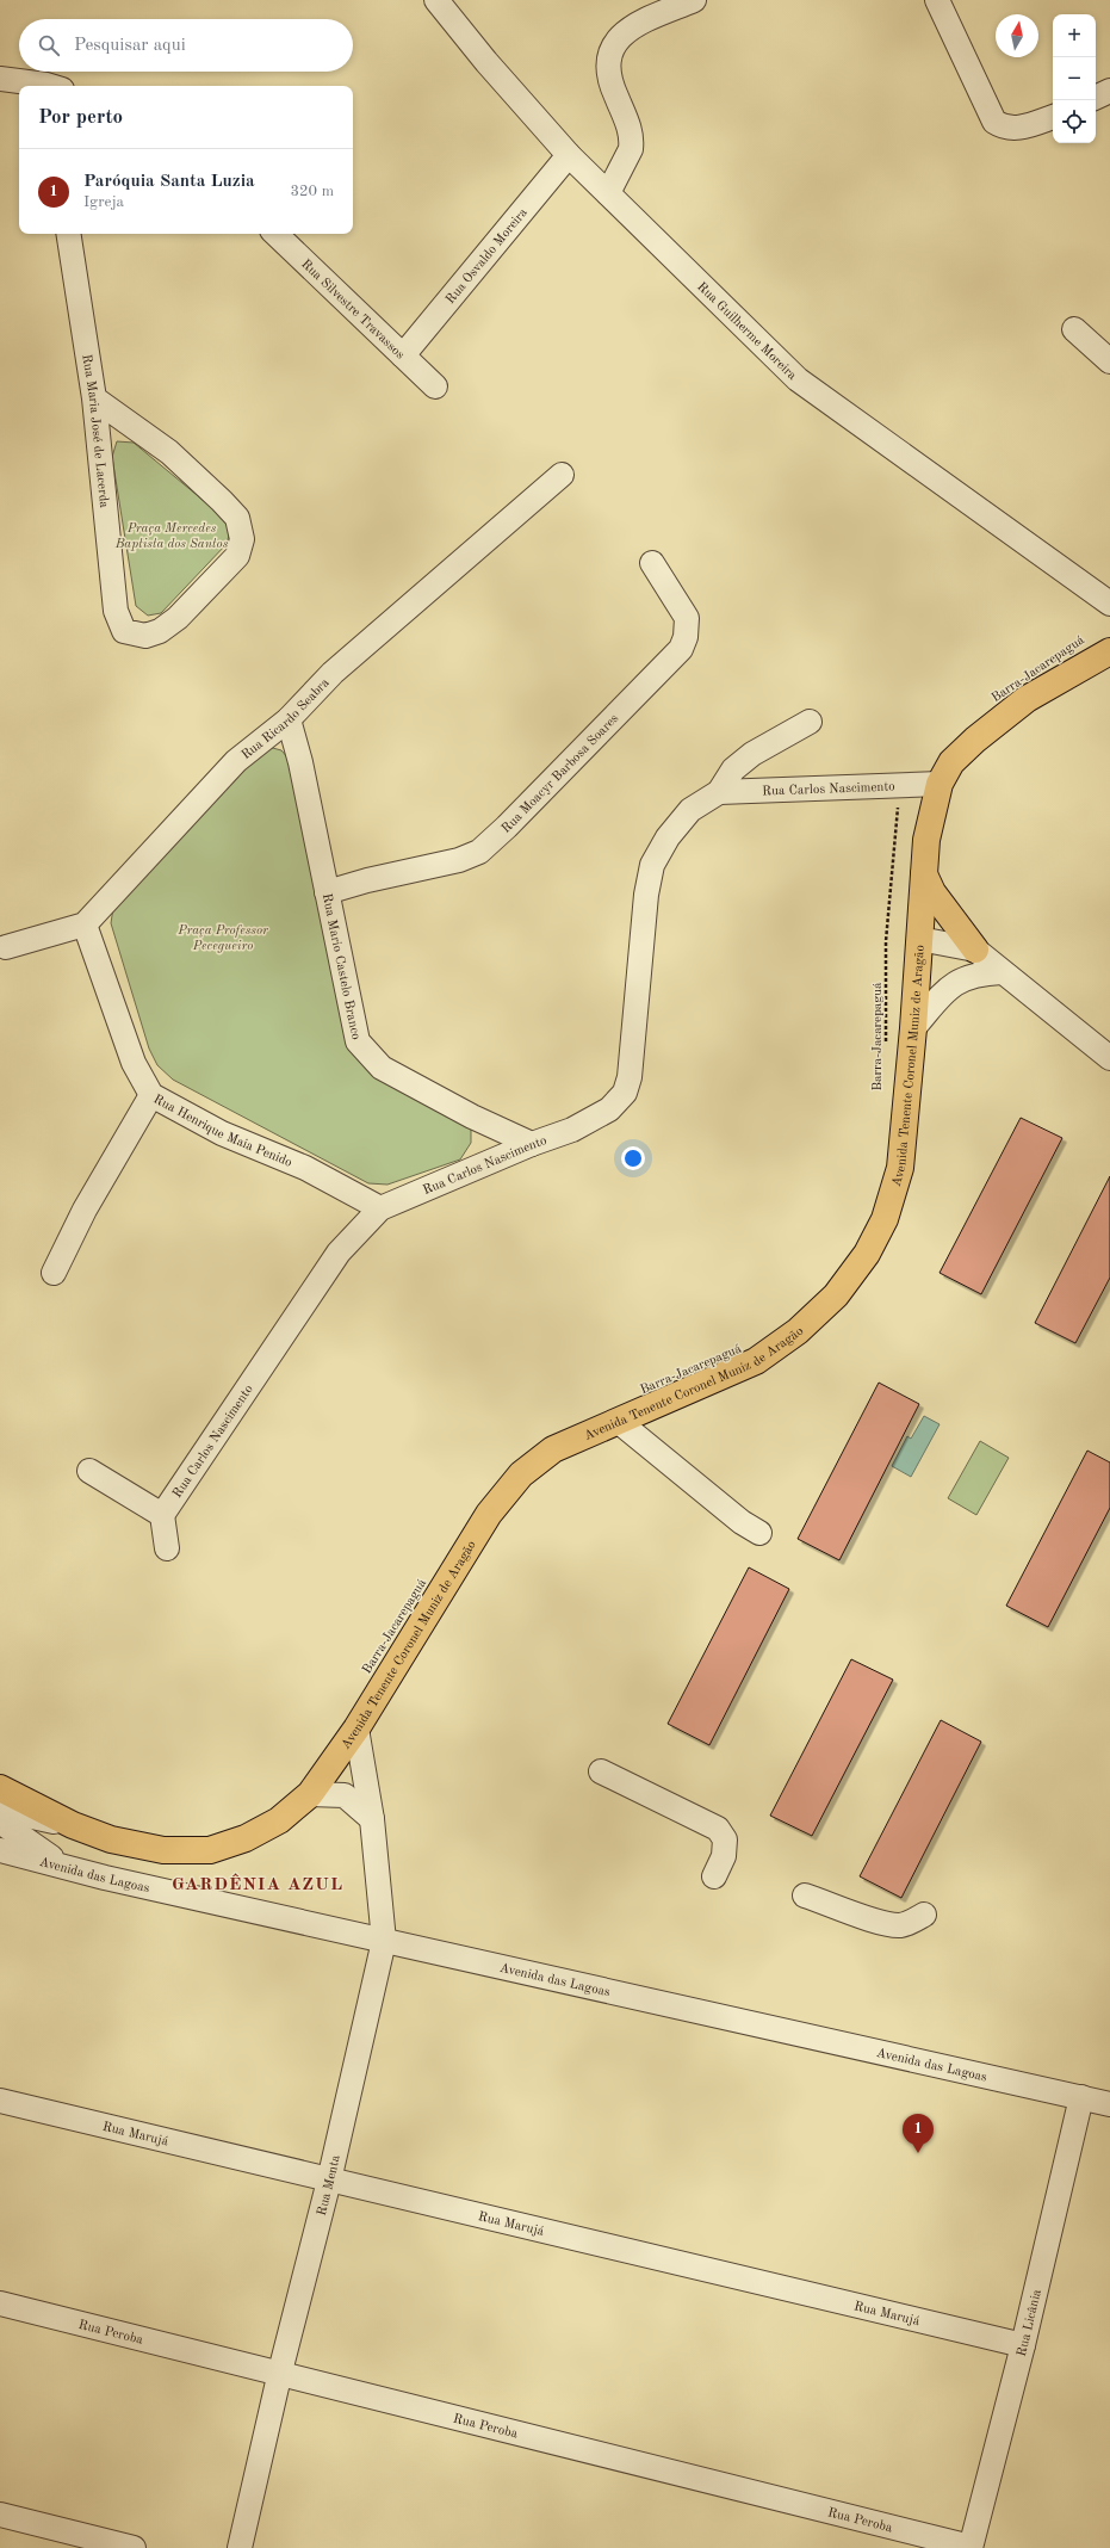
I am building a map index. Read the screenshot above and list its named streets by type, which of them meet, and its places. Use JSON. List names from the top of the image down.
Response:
{
  "streets": {
    "main road": ["Avenida Tenente Coronel Muniz de Aragão"],
    "street": [
      "Rua Osvaldo Moreira",
      "Rua Silvestre Travassos",
      "Rua Guilherme Moreira",
      "Rua Maria José de Lacerda",
      "Rua Ricardo Seabra",
      "Rua Moacyr Barbosa Soares",
      "Rua Carlos Nascimento",
      "Rua Mario Castelo Branco",
      "Rua Henrique Maia Penido",
      "Avenida das Lagoas",
      "Rua Marujá",
      "Rua Menta",
      "Rua Licânia",
      "Rua Peroba"
    ],
    "path": ["Barra-Jacarepaguá"]
  },
  "crossings": [
    ["Rua Osvaldo Moreira", "Rua Silvestre Travassos"],
    ["Rua Osvaldo Moreira", "Rua Guilherme Moreira"],
    ["Barra-Jacarepaguá", "Rua Carlos Nascimento"],
    ["Rua Ricardo Seabra", "Rua Mario Castelo Branco"],
    ["Rua Ricardo Seabra", "Rua Henrique Maia Penido"],
    ["Rua Moacyr Barbosa Soares", "Rua Mario Castelo Branco"],
    ["Rua Carlos Nascimento", "Rua Mario Castelo Branco"],
    ["Rua Carlos Nascimento", "Avenida Tenente Coronel Muniz de Aragão"],
    ["Rua Carlos Nascimento", "Rua Henrique Maia Penido"],
    ["Avenida Tenente Coronel Muniz de Aragão", "Rua Menta"],
    ["Avenida das Lagoas", "Rua Menta"],
    ["Avenida das Lagoas", "Rua Licânia"],
    ["Rua Marujá", "Rua Menta"],
    ["Rua Marujá", "Rua Licânia"],
    ["Rua Menta", "Rua Peroba"],
    ["Rua Licânia", "Rua Peroba"]
  ],
  "districts": ["GARDÊNIA AZUL"],
  "parks": ["Praça Mercedes Baptista dos Santos", "Praça Professor Pecegueiro"],
  "north": "top",
  "page": {
    "map_buttons": ["+", "−"],
    "search": "Pesquisar aqui",
    "heading": "Por perto",
    "list": [
      {
        "mark": "1",
        "name": "Paróquia Santa Luzia",
        "note": "Igreja",
        "value": "320 m"
      }
    ],
    "pins": "1"
  }
}
